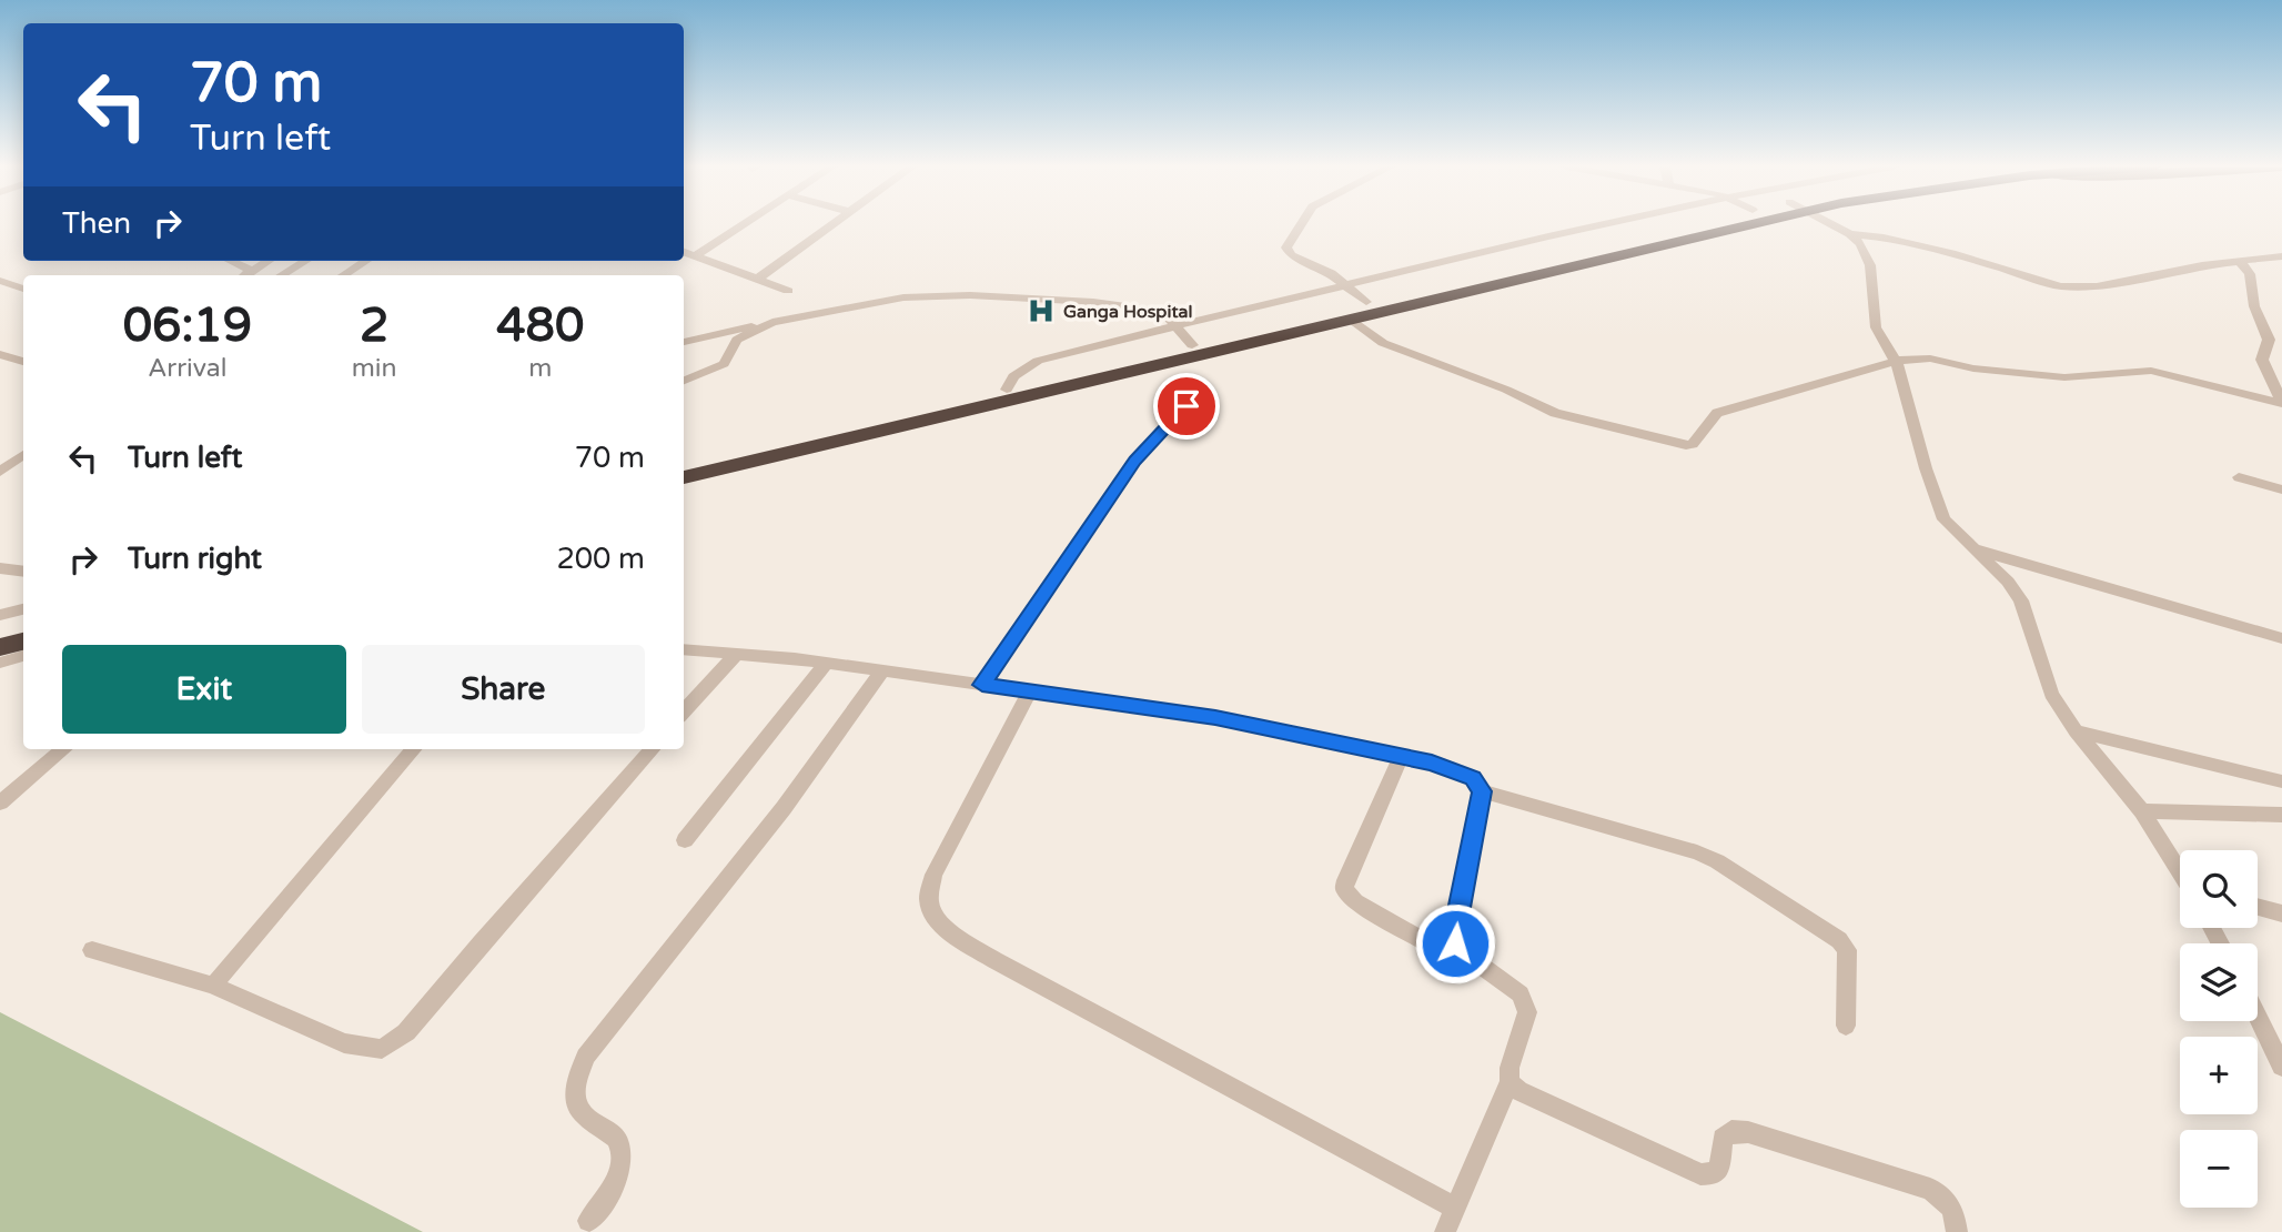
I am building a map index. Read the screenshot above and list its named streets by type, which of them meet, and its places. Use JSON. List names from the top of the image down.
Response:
{
  "places": {
    "hospital": ["Ganga Hospital"]
  },
  "page": {
    "turn": ["70 m", "Turn left"],
    "then": "Then",
    "eta": [
      "06:19",
      "Arrival",
      "2",
      "min",
      "480",
      "m"
    ],
    "list": [
      {
        "name": "Turn left",
        "value": "70 m"
      },
      {
        "name": "Turn right",
        "value": "200 m"
      }
    ],
    "buttons": ["Exit", "Share"],
    "map_buttons": ["+", "−"]
  }
}
